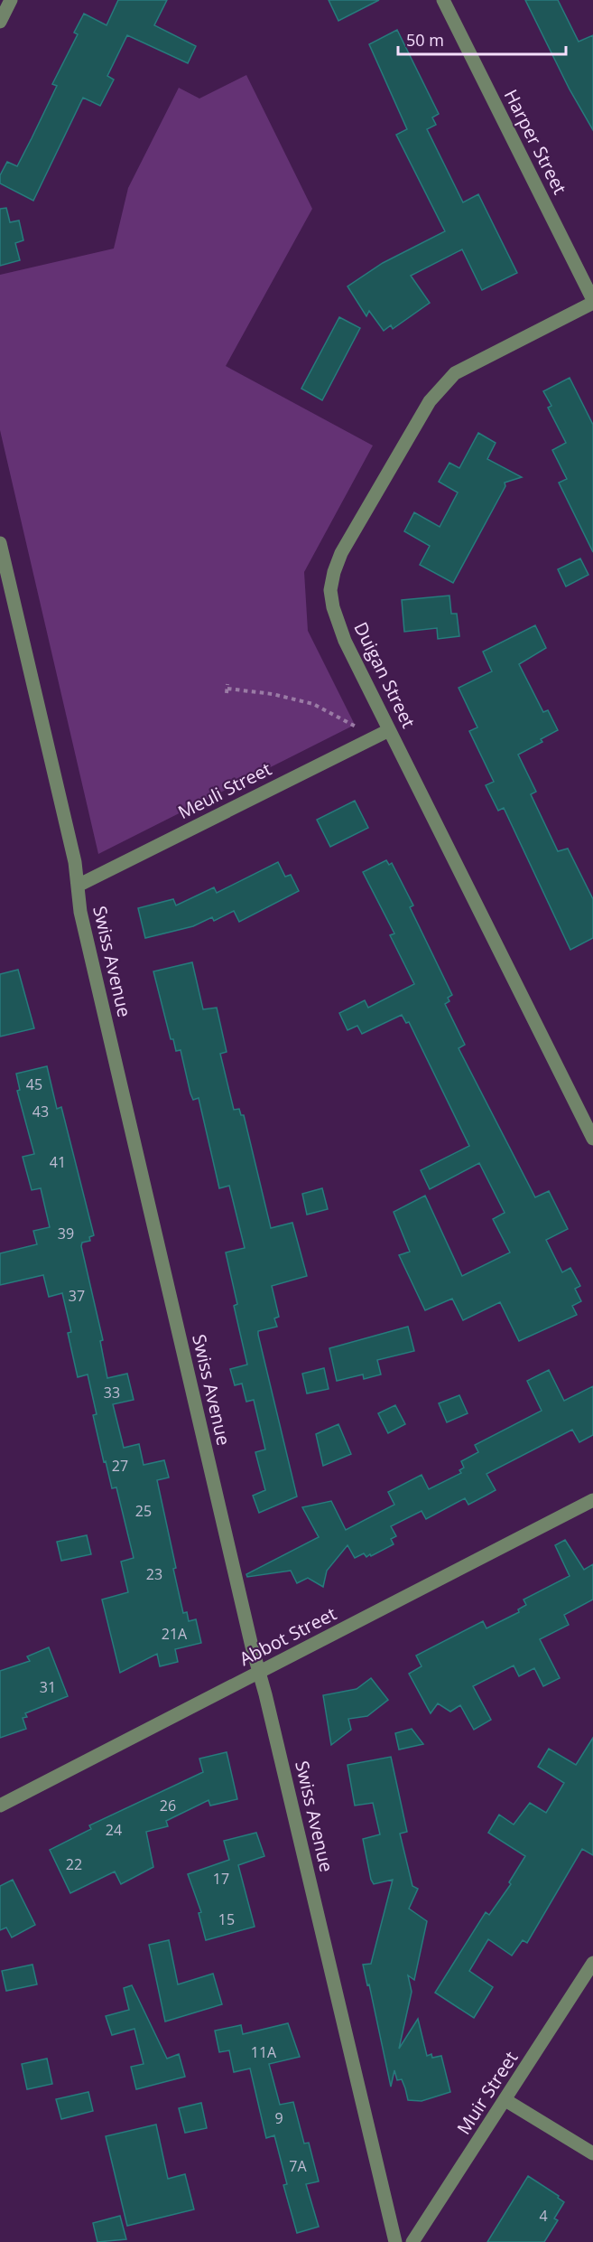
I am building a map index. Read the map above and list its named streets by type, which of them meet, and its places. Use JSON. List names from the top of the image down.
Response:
{
  "streets": {
    "street": [
      "Harper Street",
      "Duigan Street",
      "Meuli Street",
      "Swiss Avenue",
      "Abbot Street",
      "Muir Street"
    ]
  },
  "crossings": [
    ["Harper Street", "Duigan Street"],
    ["Duigan Street", "Meuli Street"],
    ["Meuli Street", "Swiss Avenue"],
    ["Swiss Avenue", "Abbot Street"]
  ],
  "house_numbers": [
    "45",
    "43",
    "41",
    "39",
    "37",
    "33",
    "27",
    "25",
    "23",
    "21A",
    "31",
    "26",
    "24",
    "22",
    "17",
    "15",
    "11A",
    "9",
    "7A",
    "4"
  ],
  "scale_bar": "50 m"
}
